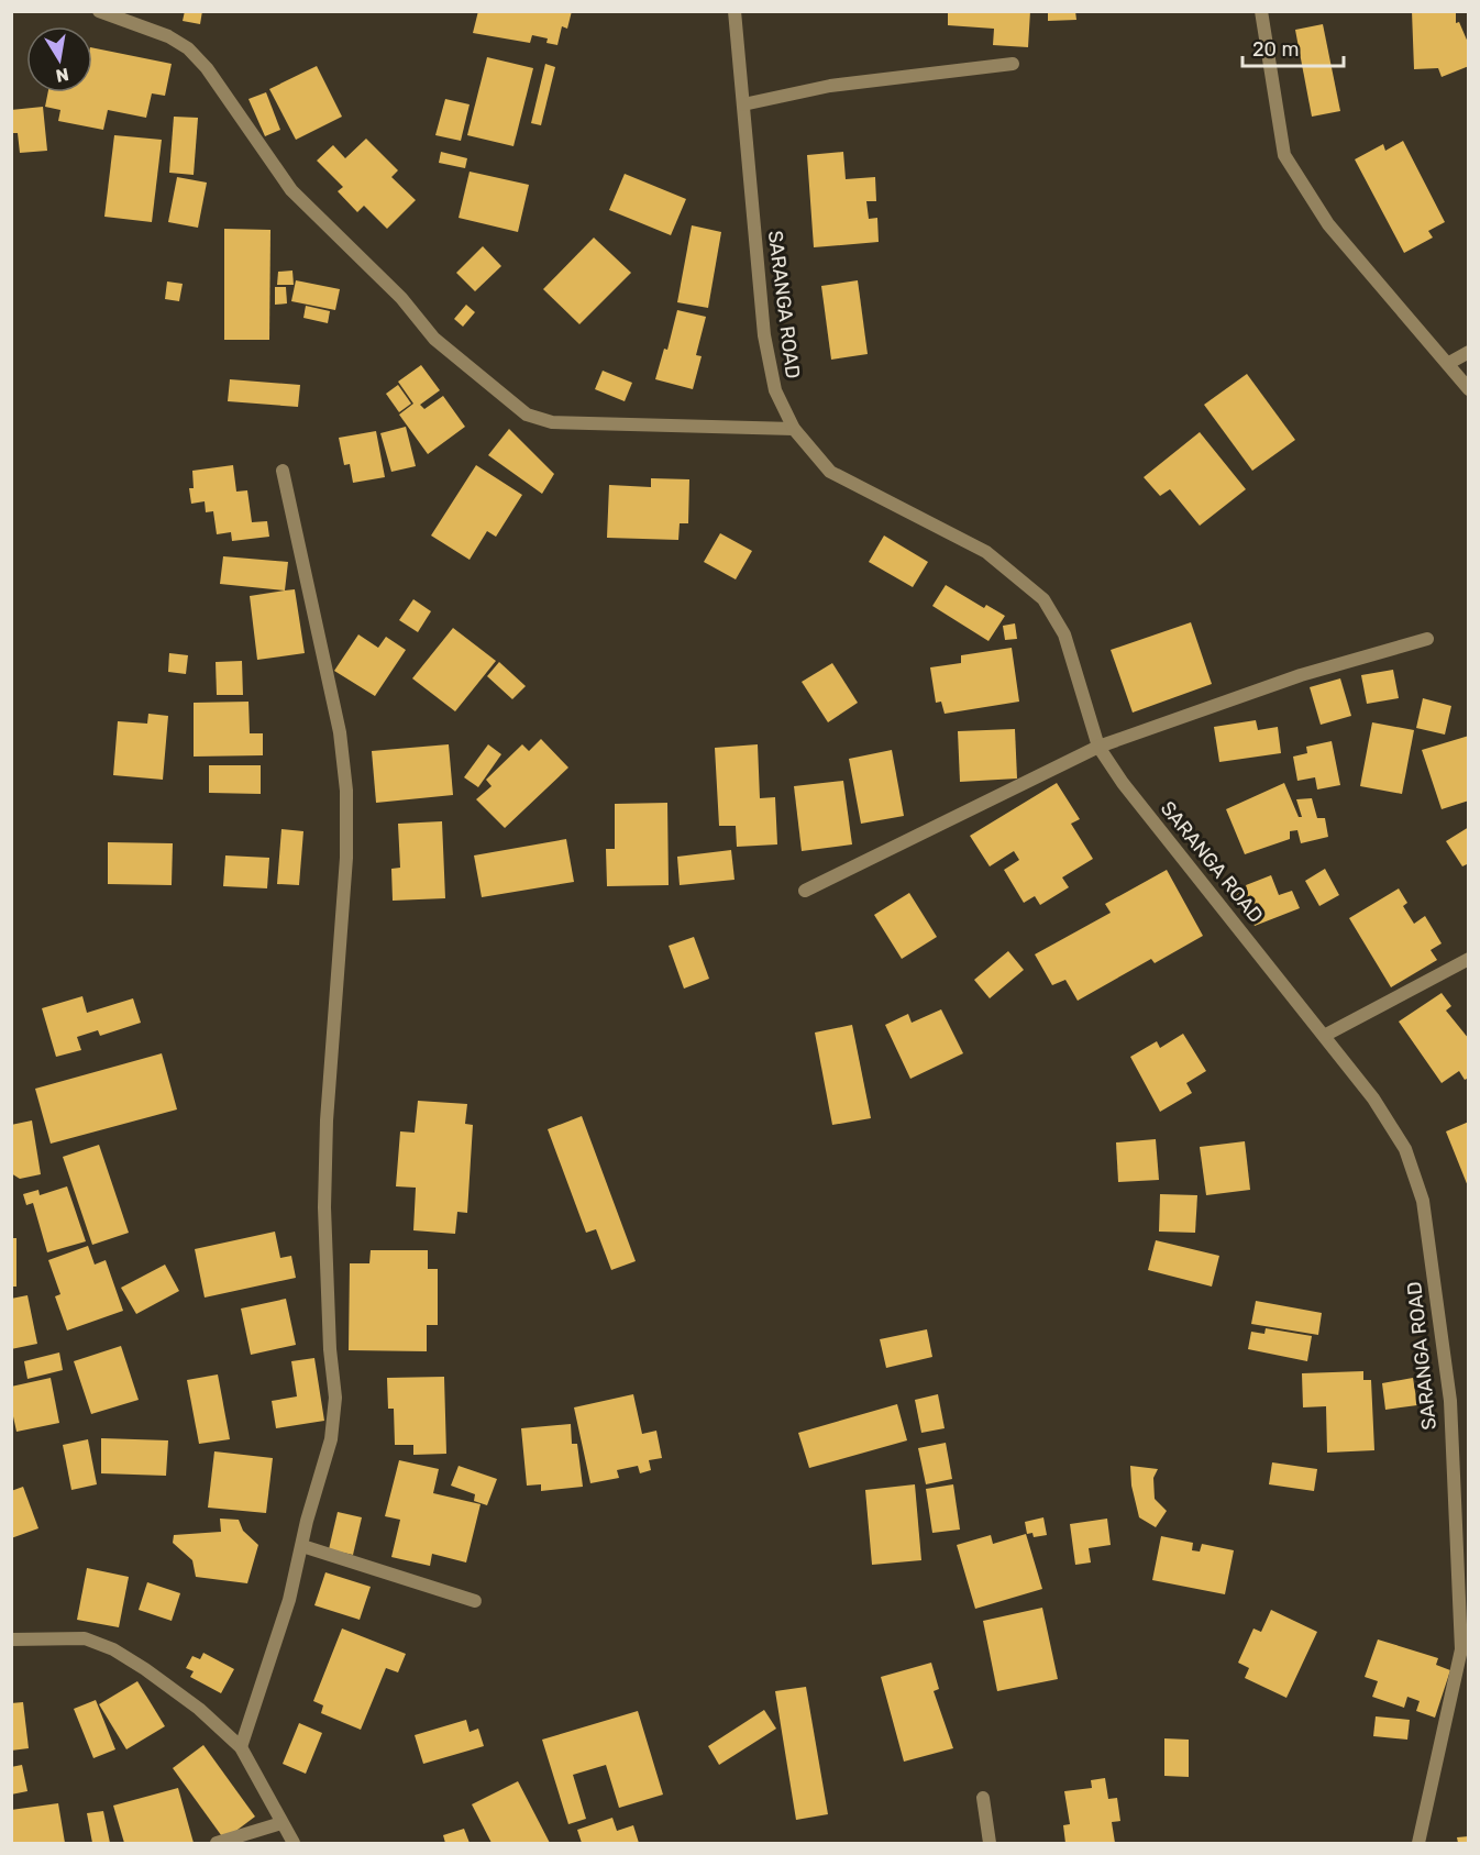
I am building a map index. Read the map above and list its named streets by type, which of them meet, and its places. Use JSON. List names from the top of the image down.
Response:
{
  "streets": {
    "street": ["SARANGA ROAD"]
  },
  "scale_bar": "20 m",
  "north": "bottom"
}
